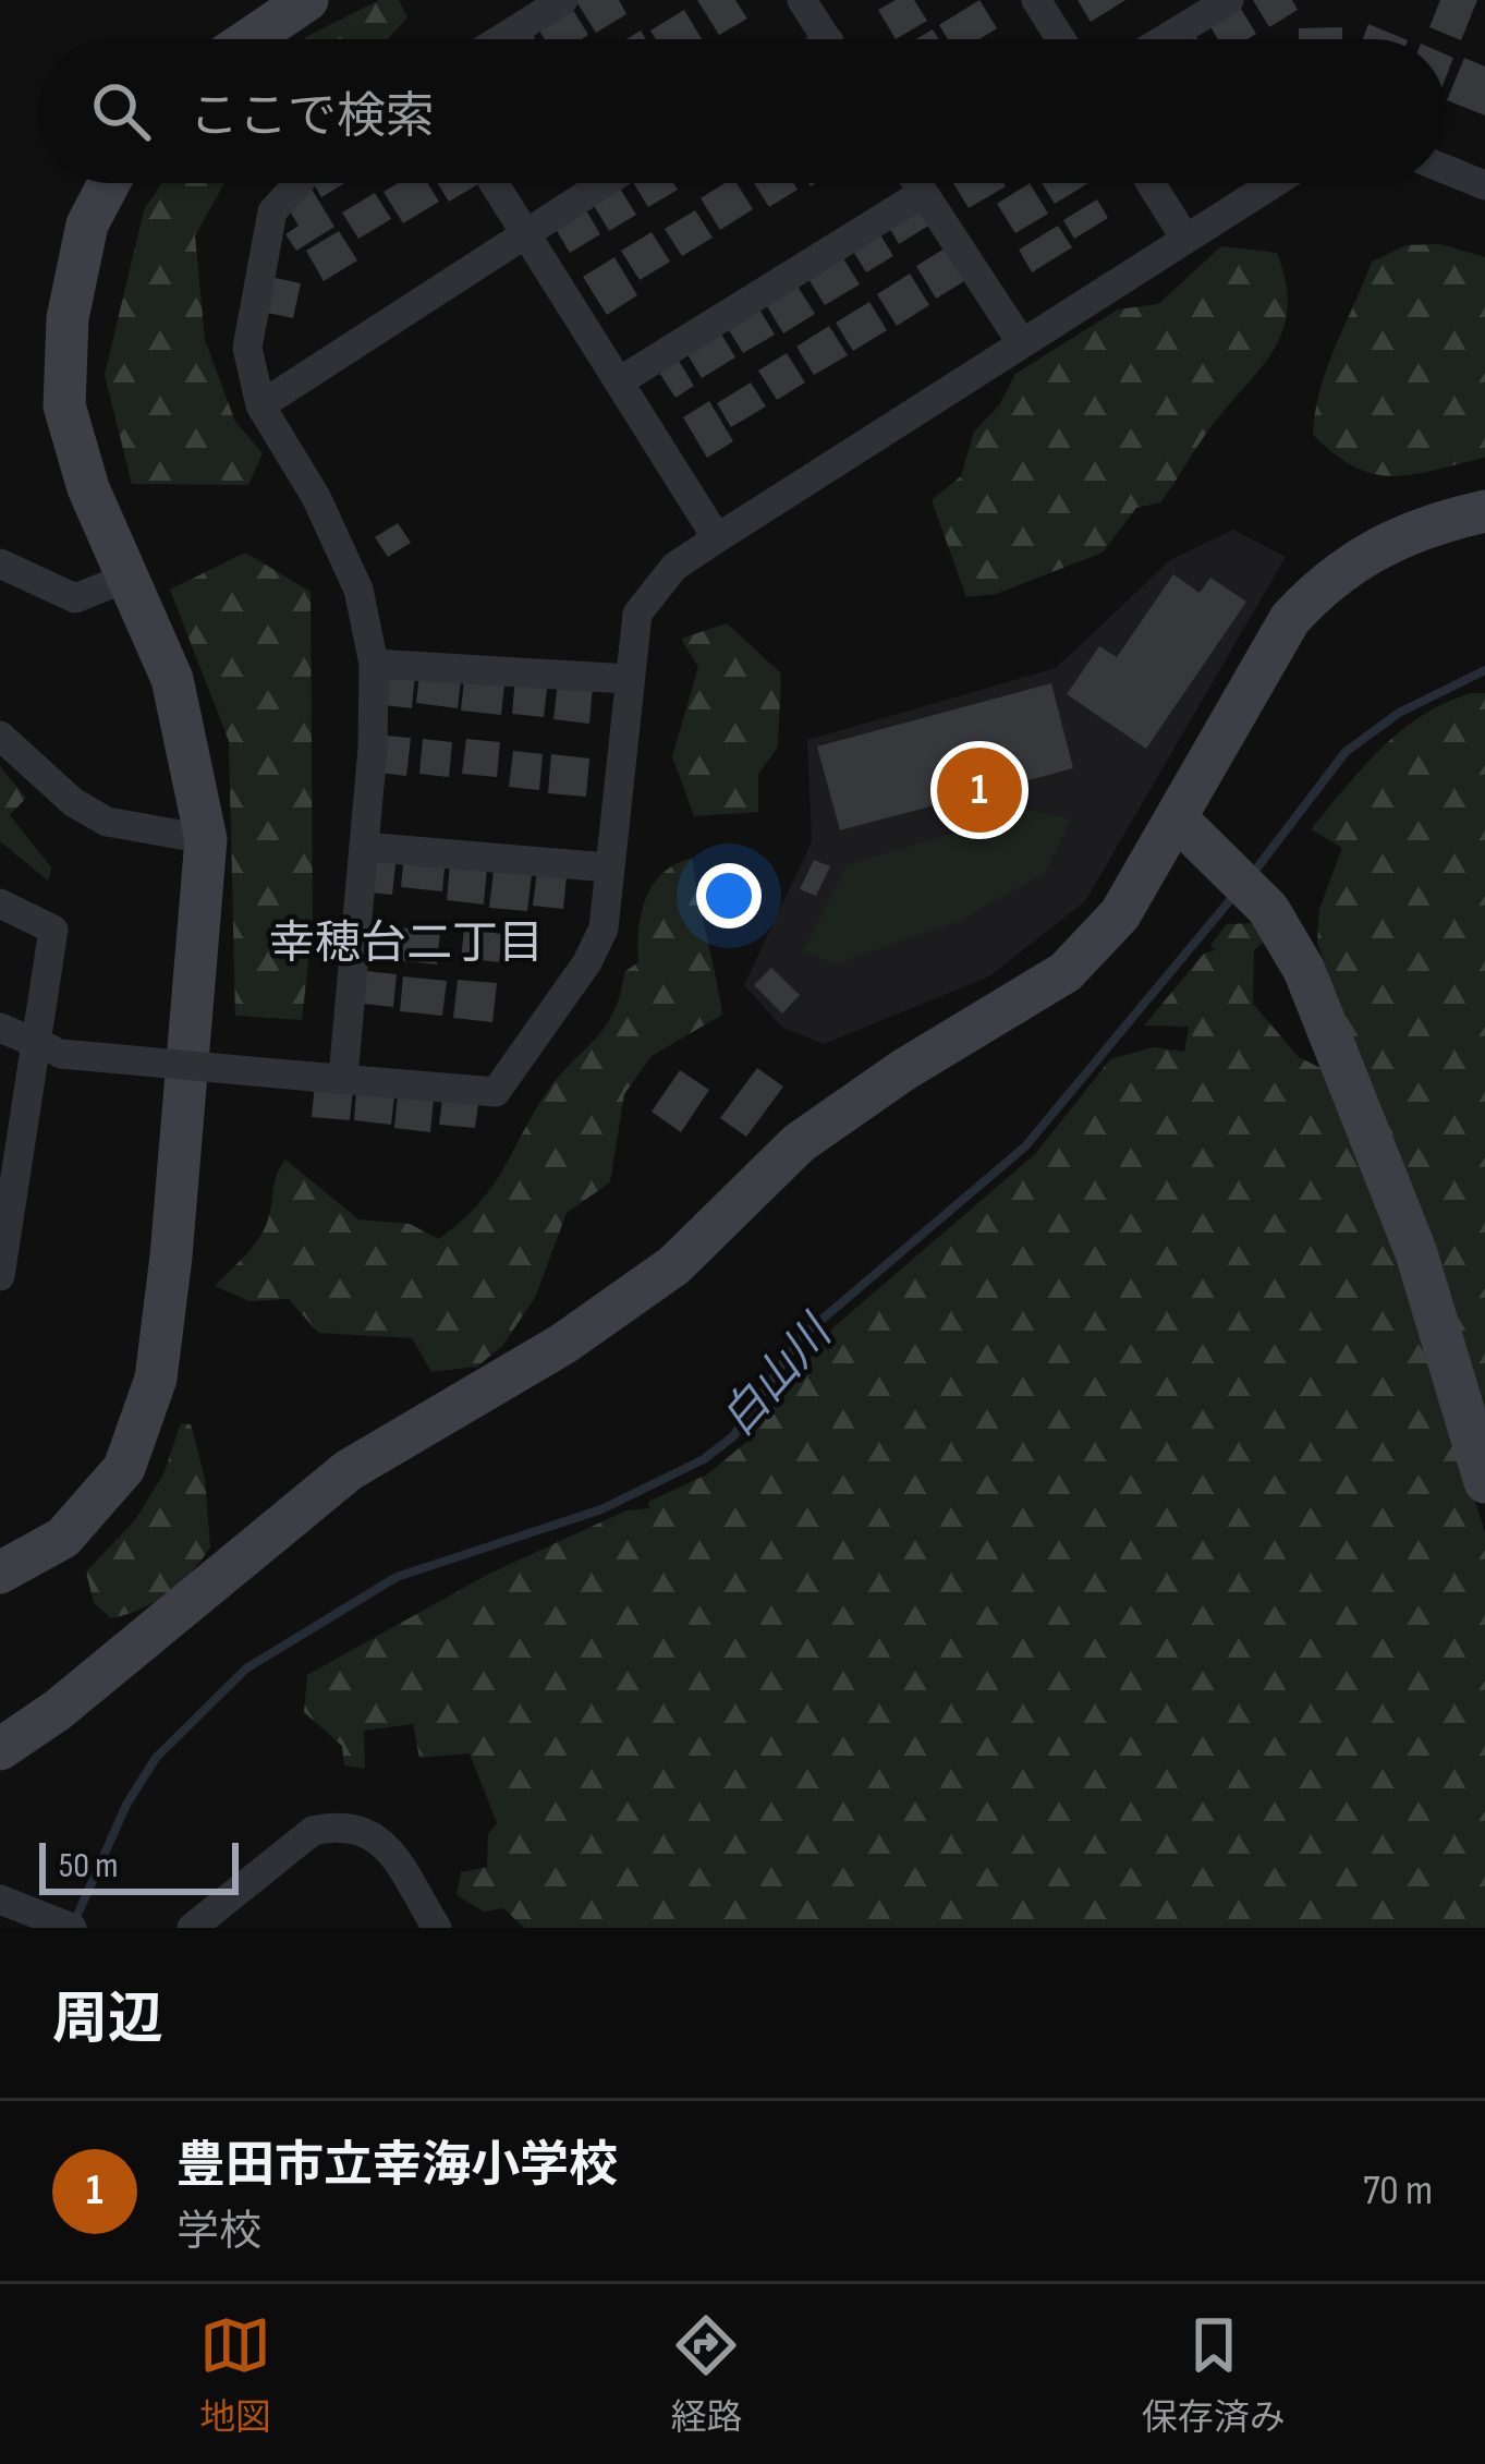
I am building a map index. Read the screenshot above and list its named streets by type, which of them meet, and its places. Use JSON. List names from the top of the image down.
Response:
{
  "districts": ["幸穂台二丁目"],
  "water": ["白山川"],
  "scale_bar": "50 m",
  "page": {
    "search": "ここで検索",
    "pins": "1",
    "scale": "50 m",
    "heading": "周辺",
    "list": [
      {
        "mark": "1",
        "name": "豊田市立幸海小学校",
        "note": "学校",
        "value": "70 m"
      }
    ],
    "nav": ["地図", "経路", "保存済み"]
  }
}
